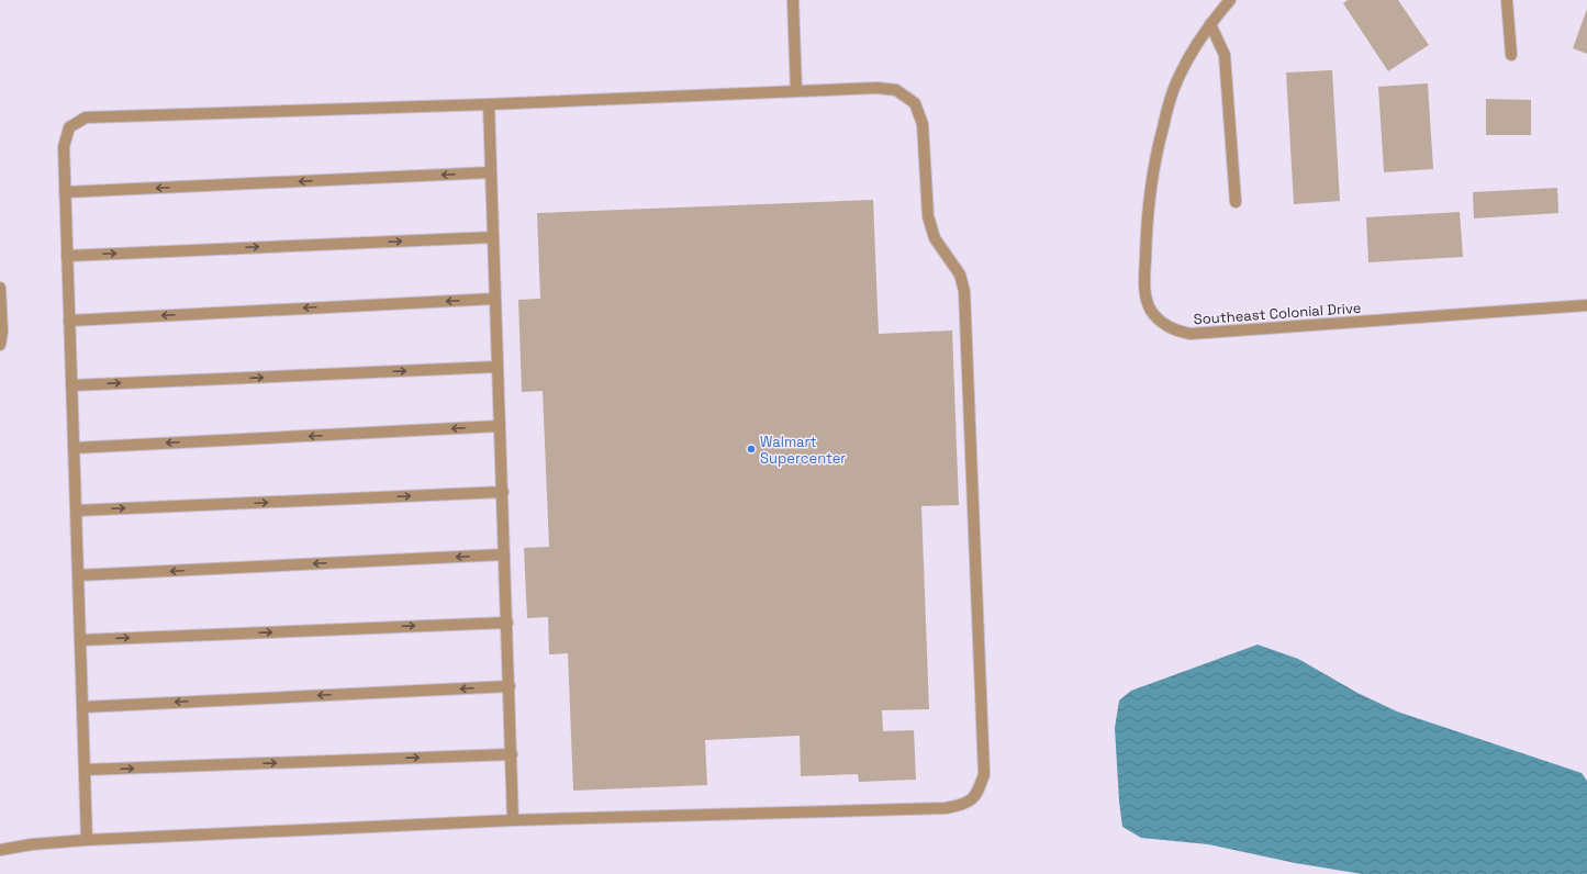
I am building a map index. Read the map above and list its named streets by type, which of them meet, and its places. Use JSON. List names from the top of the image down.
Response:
{
  "streets": {
    "street": ["Southeast Colonial Drive"]
  },
  "places": ["Walmart Supercenter"]
}
